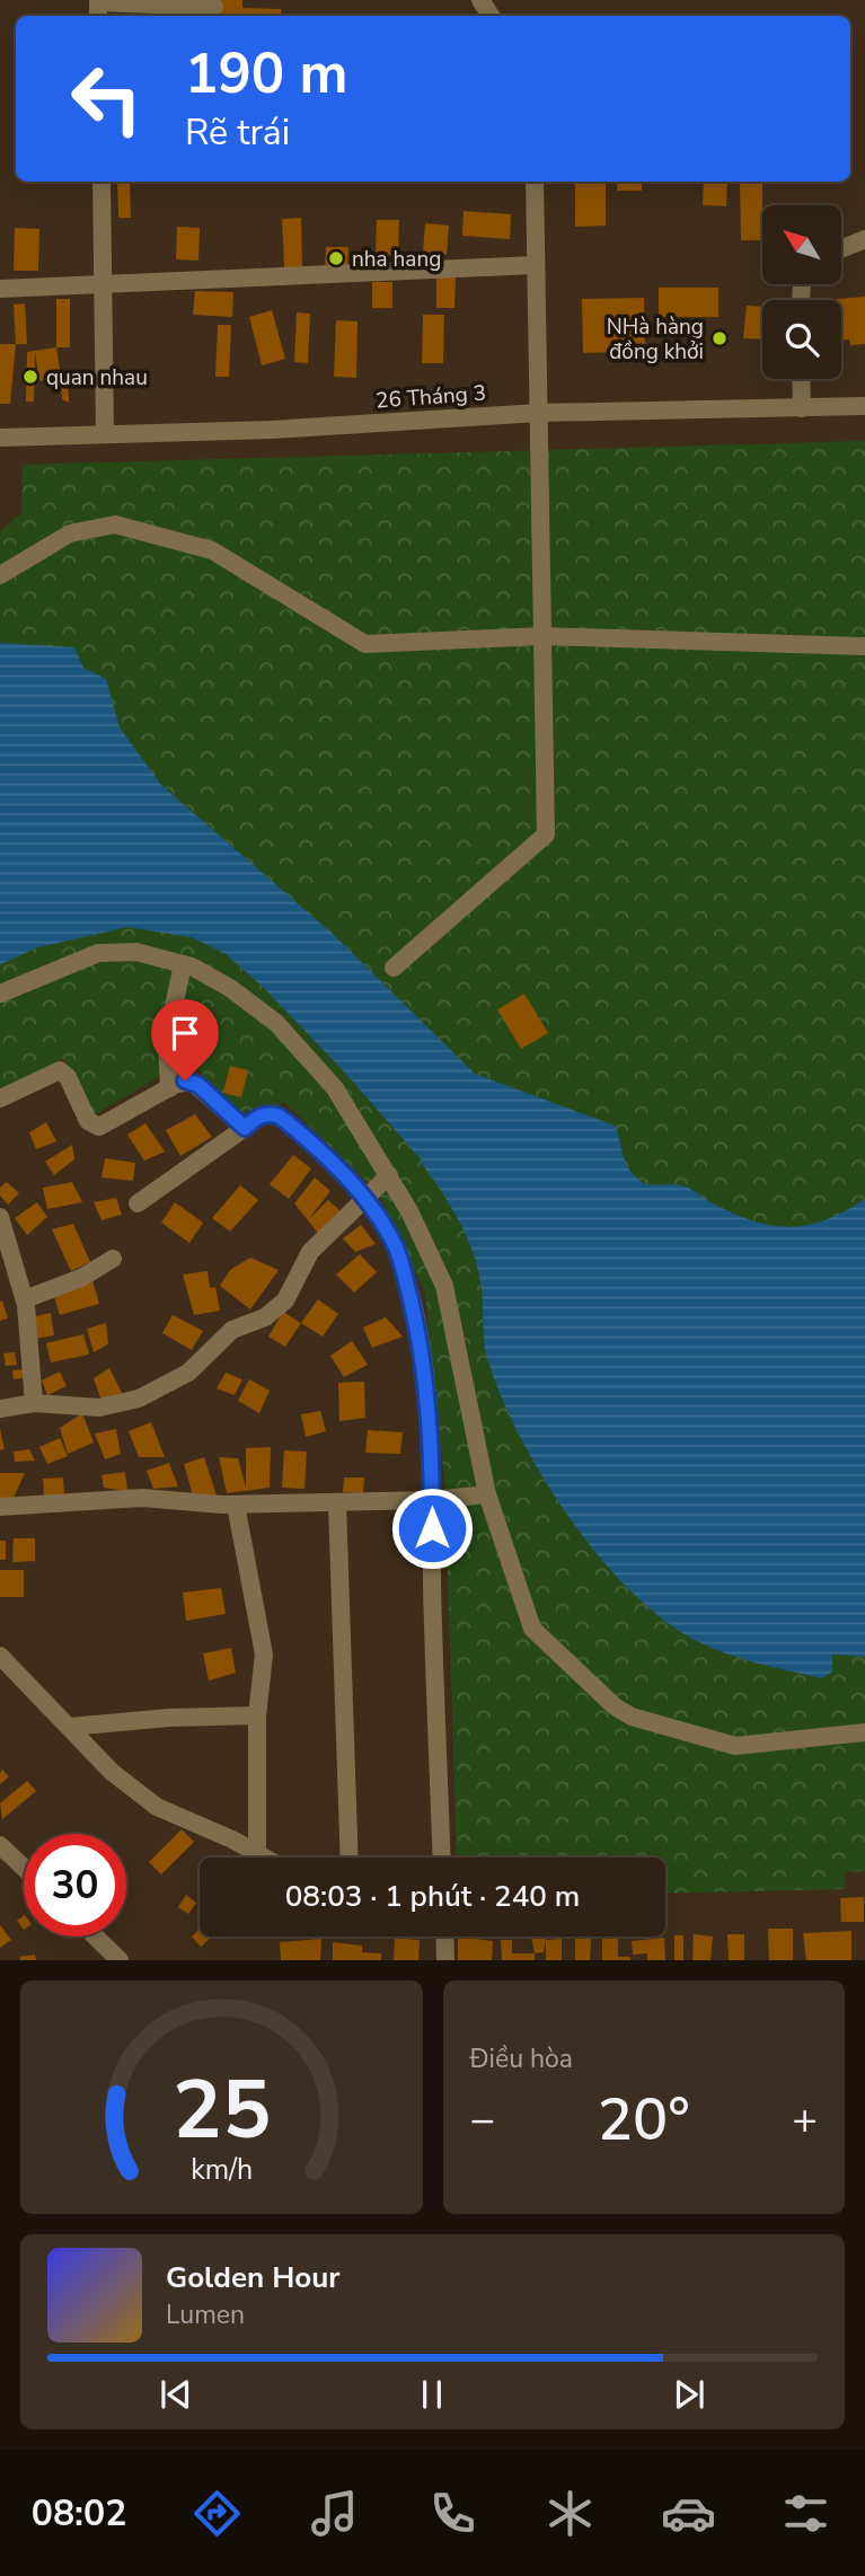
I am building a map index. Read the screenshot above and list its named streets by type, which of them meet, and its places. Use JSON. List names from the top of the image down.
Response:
{
  "streets": {
    "street": ["26 Tháng 3"]
  },
  "places": ["nha hang", "NHà hàng đồng khởi", "quan nhau"],
  "north": "top left",
  "page": {
    "turn": ["190 m", "Rẽ trái"],
    "limit": "30",
    "trip": "08:03 · 1 phút · 240 m",
    "tile": "Điều hòa",
    "heat": ["−", "20°", "+"],
    "song": ["Golden Hour", "Lumen"],
    "tabs": "08:02",
    "gauge": ["25", "km/h"]
  }
}
